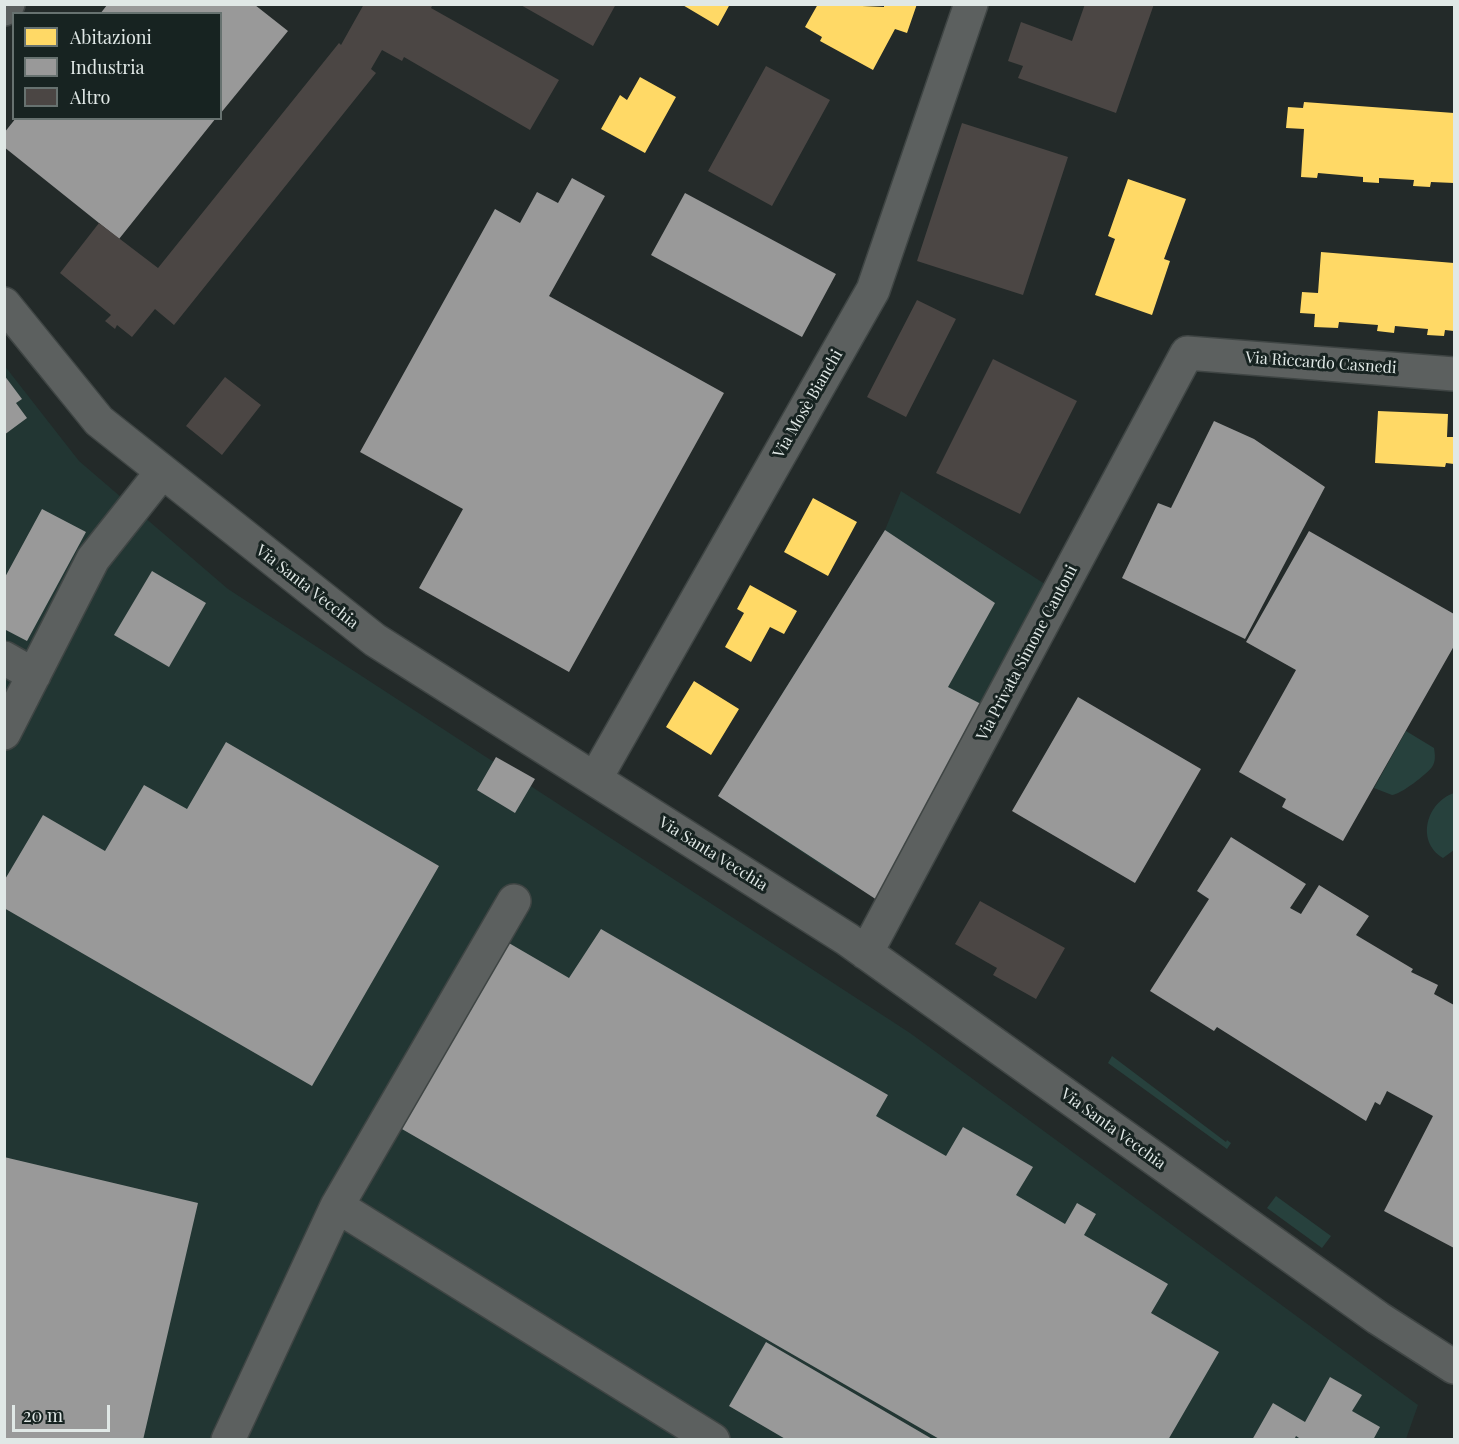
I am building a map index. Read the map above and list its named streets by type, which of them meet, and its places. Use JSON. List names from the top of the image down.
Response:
{
  "streets": {
    "street": [
      "Via Riccardo Casnedi",
      "Via Mosè Bianchi",
      "Via Santa Vecchia",
      "Via Privata Simone Cantoni"
    ]
  },
  "crossings": [
    ["Via Riccardo Casnedi", "Via Privata Simone Cantoni"],
    ["Via Mosè Bianchi", "Via Santa Vecchia"],
    ["Via Santa Vecchia", "Via Privata Simone Cantoni"]
  ],
  "legend": ["Abitazioni", "Industria", "Altro"],
  "scale_bar": "20 m"
}
